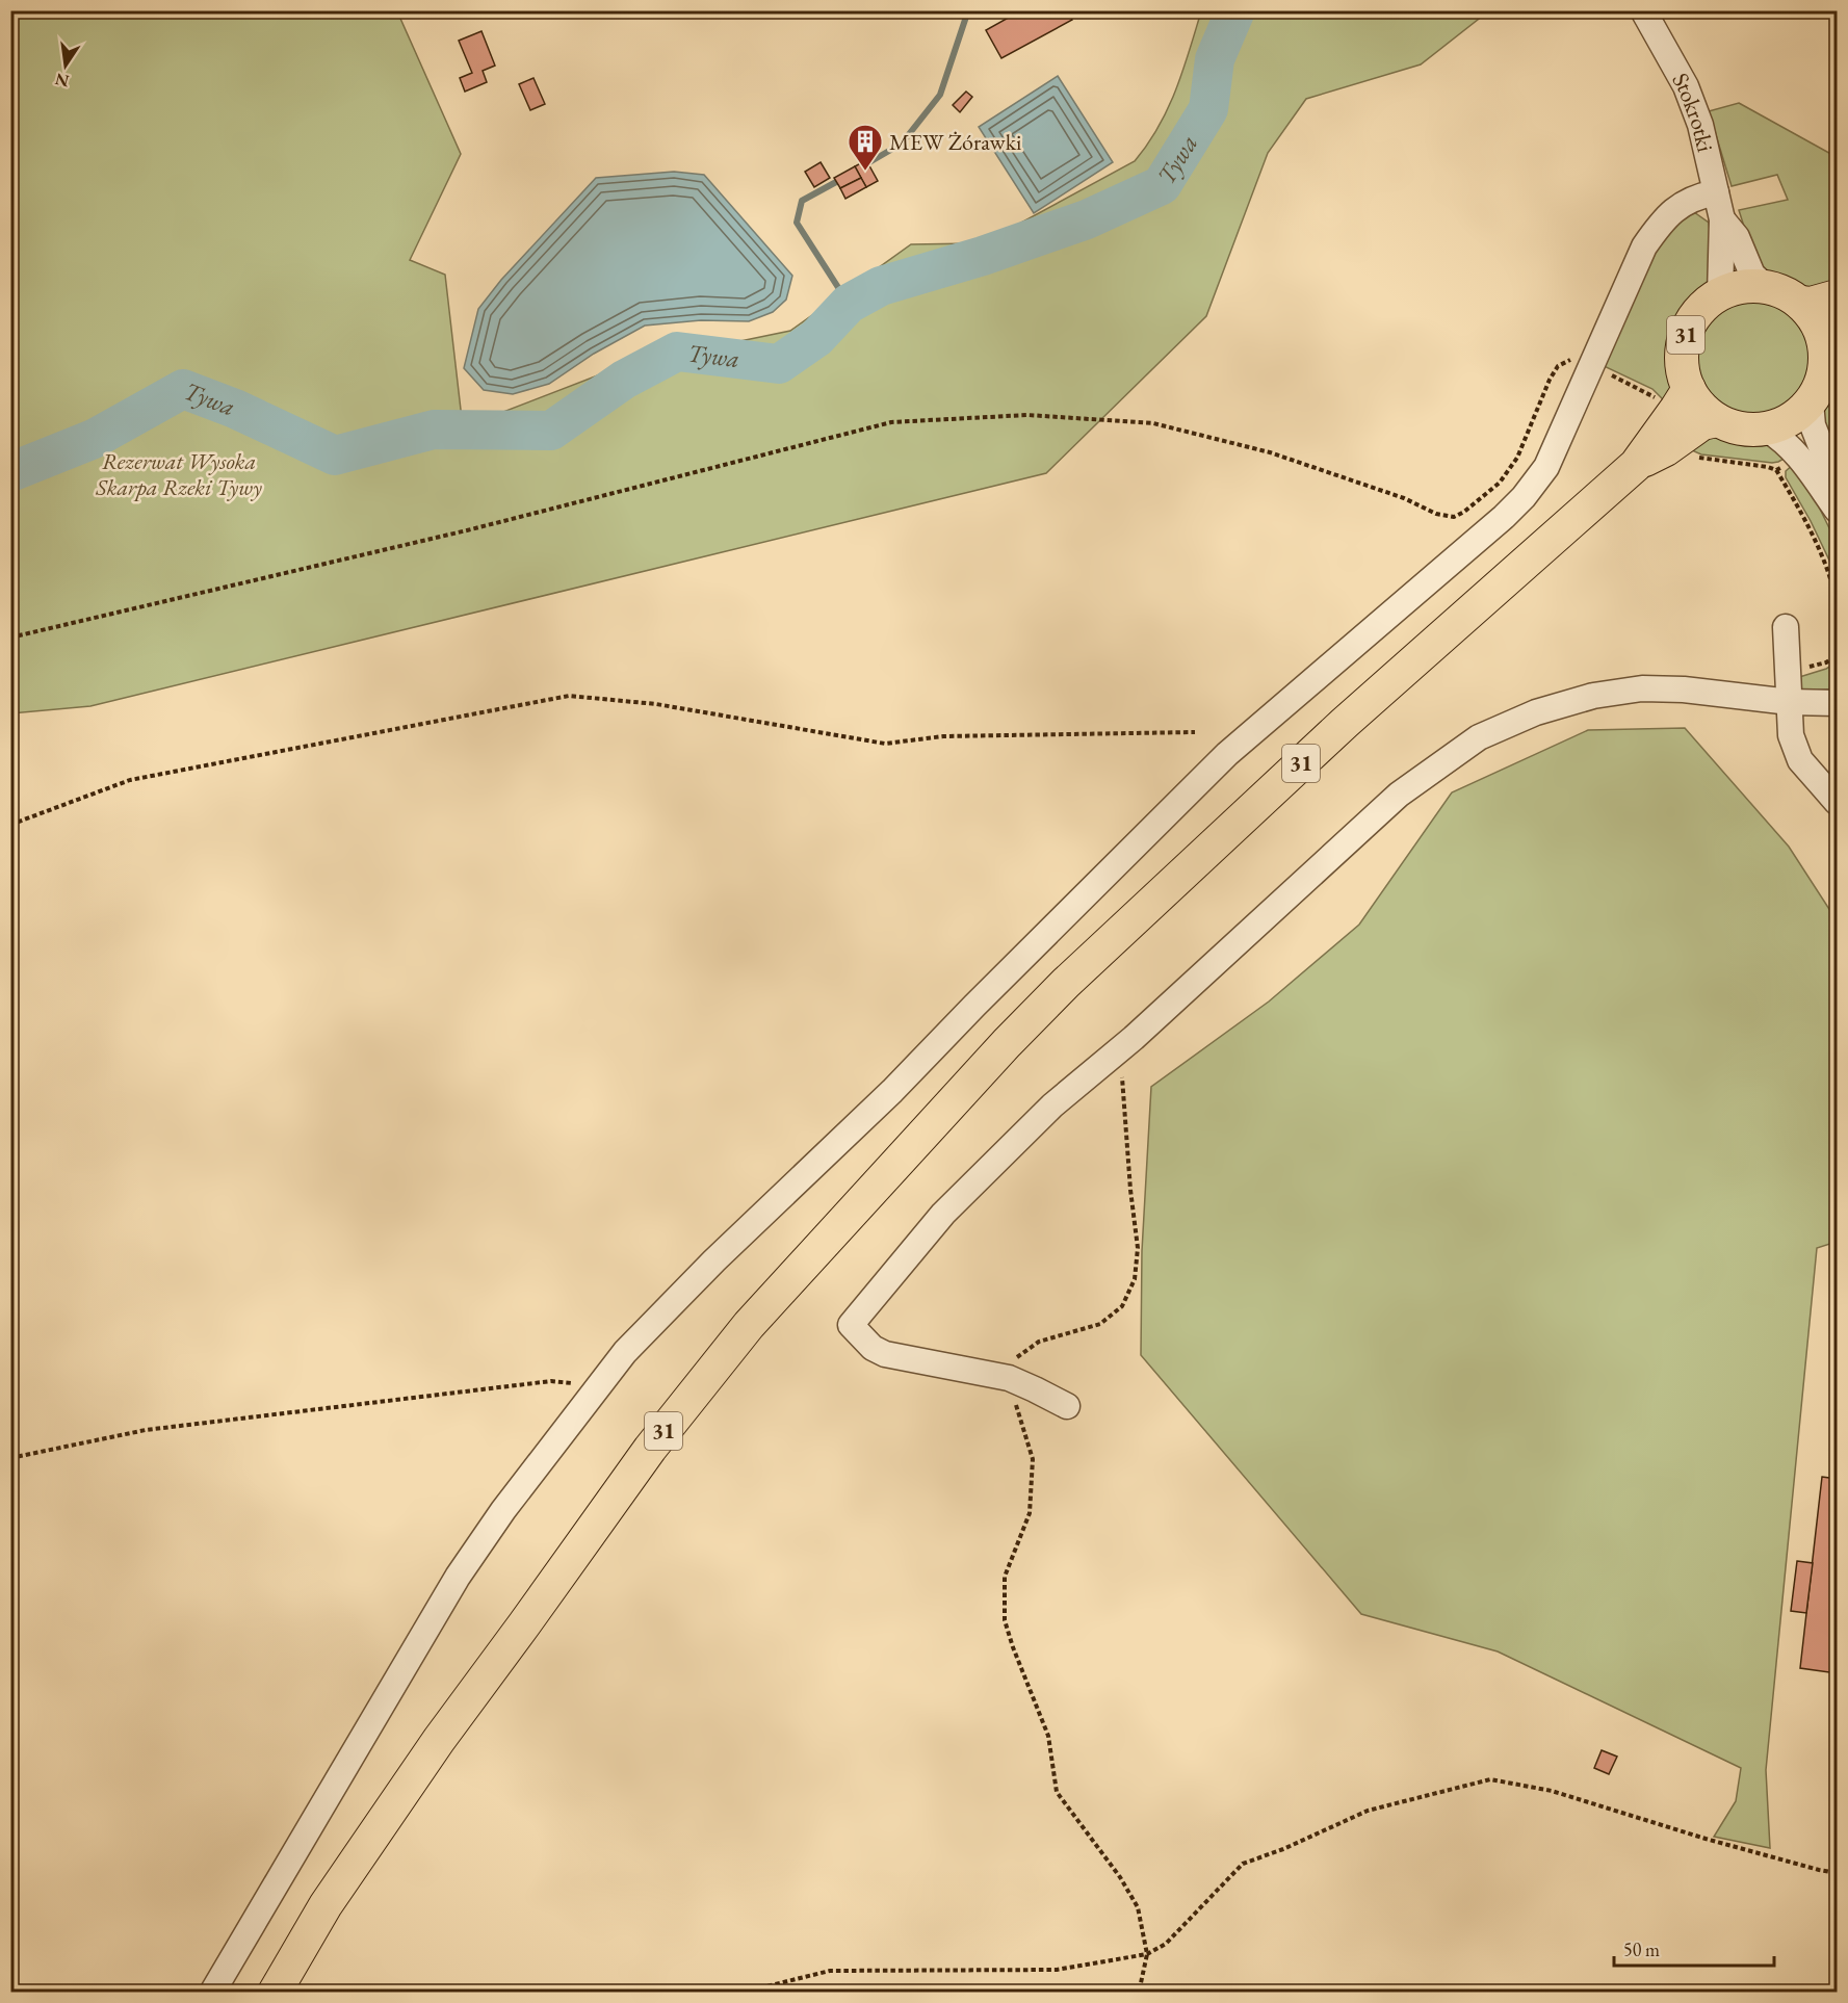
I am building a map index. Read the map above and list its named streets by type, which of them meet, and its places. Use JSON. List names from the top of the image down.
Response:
{
  "streets": {
    "main road": ["31"],
    "street": ["Stokrotki"]
  },
  "crossings": [
    ["Stokrotki", "31"]
  ],
  "water": ["Tywa"],
  "parks": ["Rezerwat Wysoka Skarpa Rzeki Tywy"],
  "places": {
    "building": ["MEW Żórawki"]
  },
  "scale_bar": "50 m",
  "north": "bottom"
}
